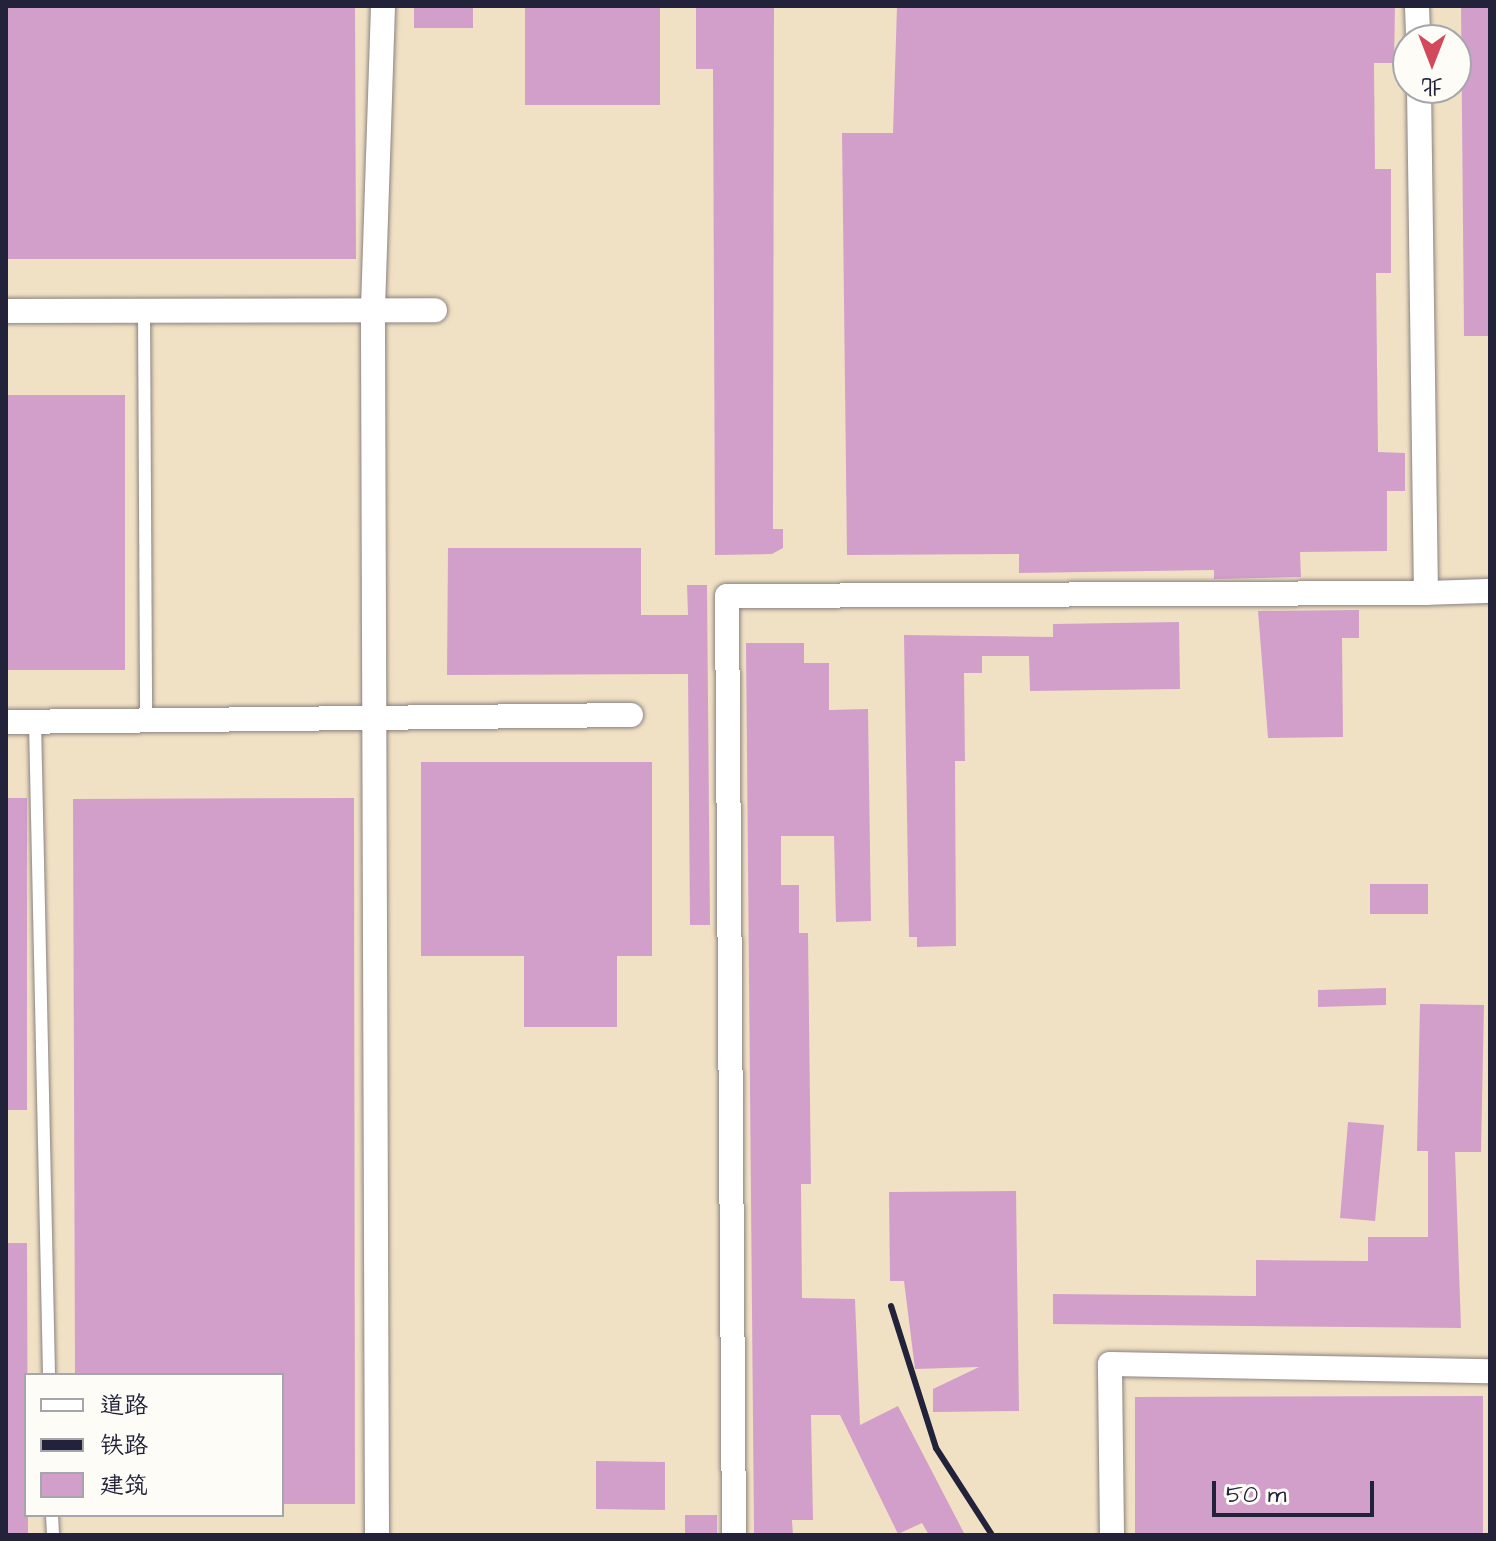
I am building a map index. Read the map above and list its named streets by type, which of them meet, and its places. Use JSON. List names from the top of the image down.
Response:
{
  "legend": ["道路", "铁路", "建筑"],
  "scale_bar": "50 m",
  "north": "bottom"
}
